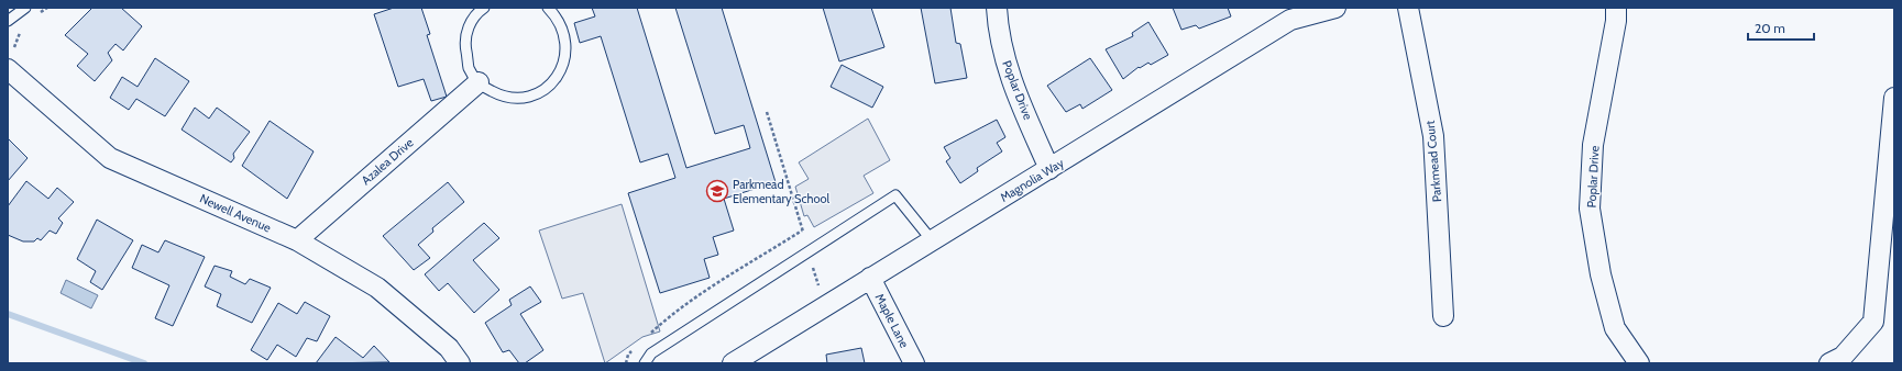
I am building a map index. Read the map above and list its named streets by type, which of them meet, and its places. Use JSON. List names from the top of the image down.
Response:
{
  "streets": {
    "street": [
      "Poplar Drive",
      "Azalea Drive",
      "Parkmead Court",
      "Magnolia Way",
      "Newell Avenue",
      "Maple Lane"
    ]
  },
  "crossings": [
    ["Poplar Drive", "Magnolia Way"],
    ["Azalea Drive", "Newell Avenue"],
    ["Magnolia Way", "Maple Lane"]
  ],
  "places": {
    "school or university": ["Parkmead Elementary School"]
  },
  "scale_bar": "20 m"
}
